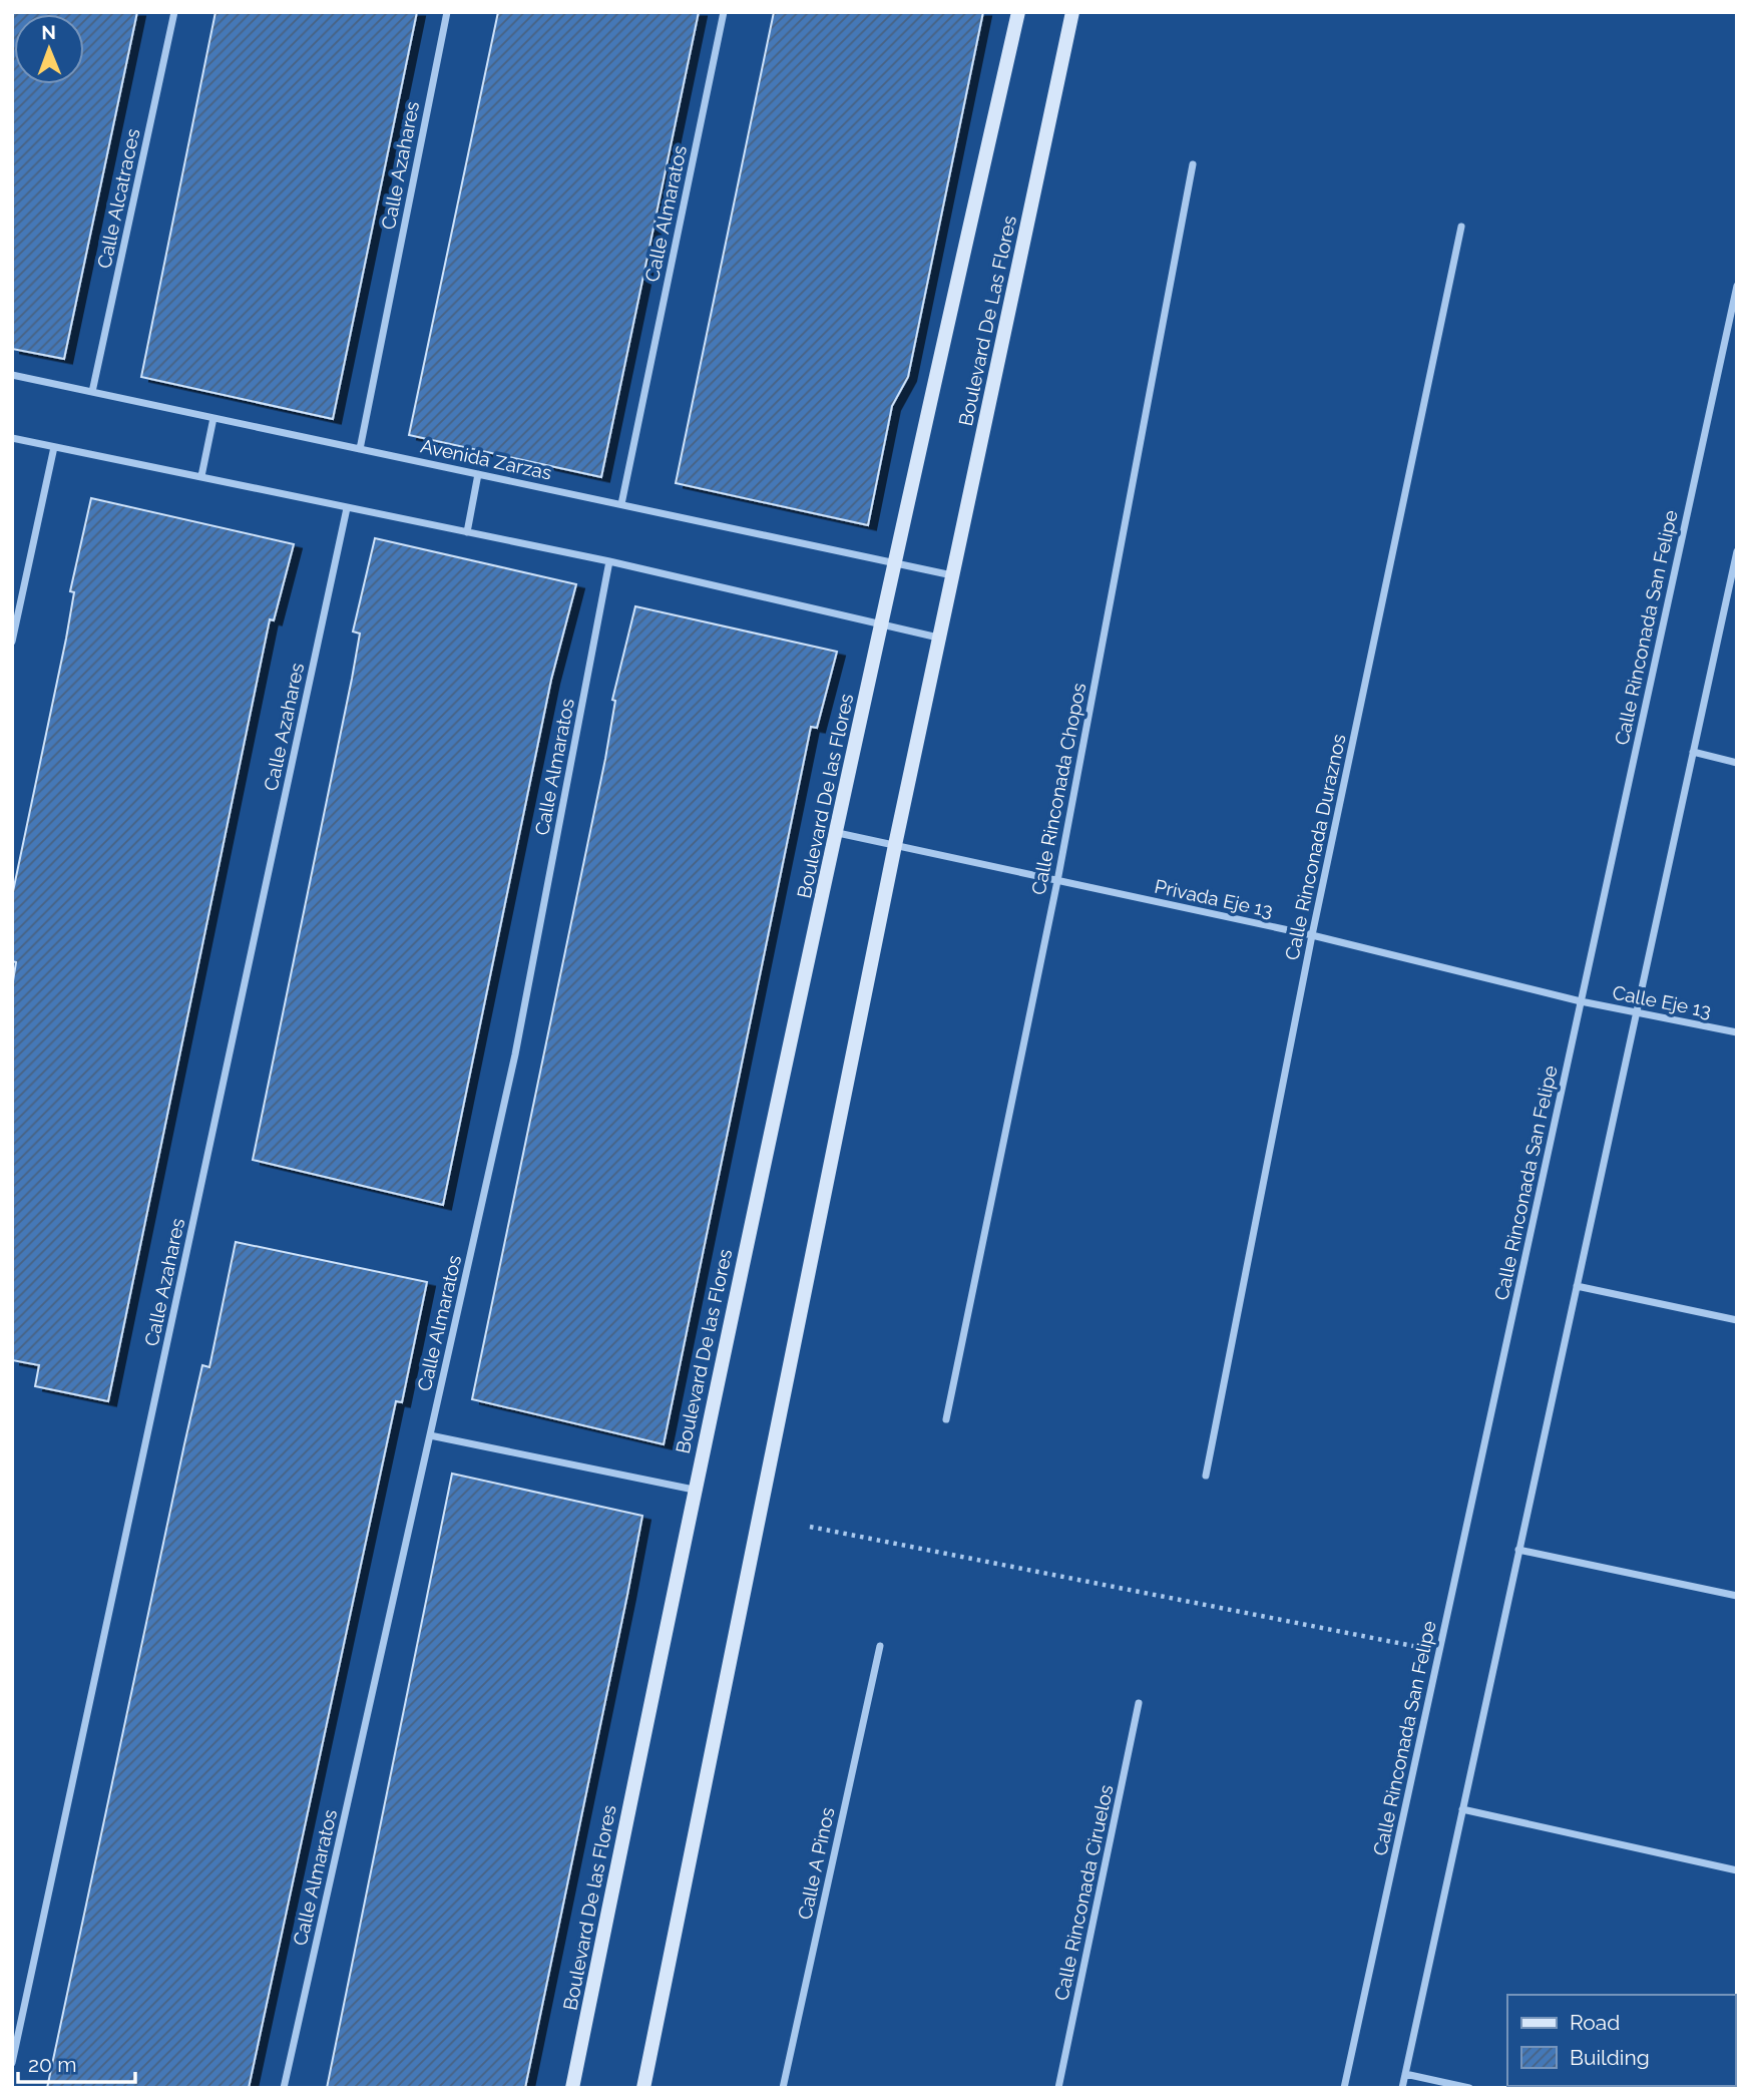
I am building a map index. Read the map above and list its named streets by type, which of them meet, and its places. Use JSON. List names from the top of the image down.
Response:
{
  "streets": {
    "street": [
      "Calle Azahares",
      "Calle Alcatraces",
      "Calle Almaratos",
      "Boulevard De Las Flores",
      "Avenida Zarzas",
      "Calle Rinconada San Felipe",
      "Calle Rinconada Chopos",
      "Boulevard De las Flores",
      "Calle Rinconada Duraznos",
      "Privada Eje 13",
      "Calle Eje 13",
      "Calle A Pinos",
      "Calle Rinconada Ciruelos"
    ]
  },
  "crossings": [
    ["Calle Azahares", "Avenida Zarzas"],
    ["Calle Alcatraces", "Avenida Zarzas"],
    ["Calle Almaratos", "Avenida Zarzas"],
    ["Boulevard De Las Flores", "Avenida Zarzas"],
    ["Boulevard De Las Flores", "Boulevard De las Flores"],
    ["Calle Rinconada San Felipe", "Privada Eje 13"],
    ["Calle Rinconada San Felipe", "Calle Eje 13"],
    ["Calle Rinconada Chopos", "Privada Eje 13"],
    ["Boulevard De las Flores", "Privada Eje 13"],
    ["Calle Rinconada Duraznos", "Privada Eje 13"],
    ["Privada Eje 13", "Calle Eje 13"]
  ],
  "legend": ["Road", "Building"],
  "scale_bar": "20 m",
  "north": "top"
}
